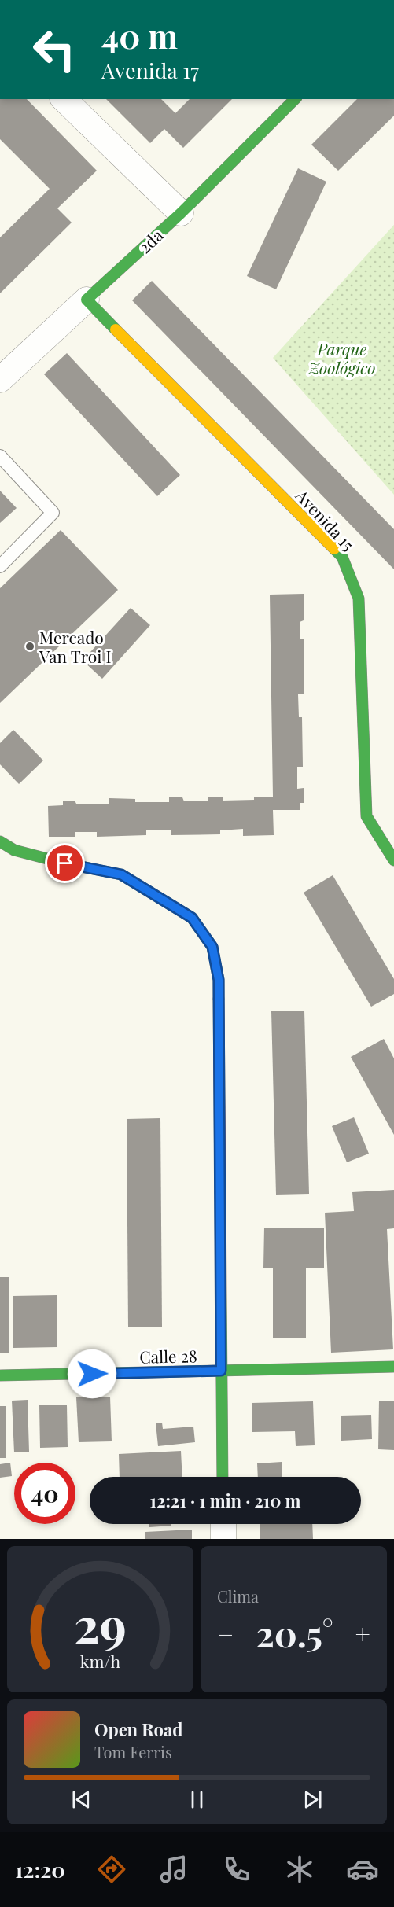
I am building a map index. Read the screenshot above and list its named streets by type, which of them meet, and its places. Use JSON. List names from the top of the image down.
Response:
{
  "streets": {
    "street": ["2da", "Avenida 15", "Calle 28"]
  },
  "crossings": [
    ["2da", "Avenida 15"]
  ],
  "parks": ["Parque Zoológico"],
  "places": ["Mercado Van Troi I"],
  "page": {
    "turn": ["40 m", "Avenida 17"],
    "limit": "40",
    "trip": "12:21 · 1 min · 210 m",
    "tile": "Clima",
    "heat": ["−", "20.5°", "+"],
    "song": ["Open Road", "Tom Ferris"],
    "tabs": "12:20",
    "gauge": ["29", "km/h"]
  }
}
